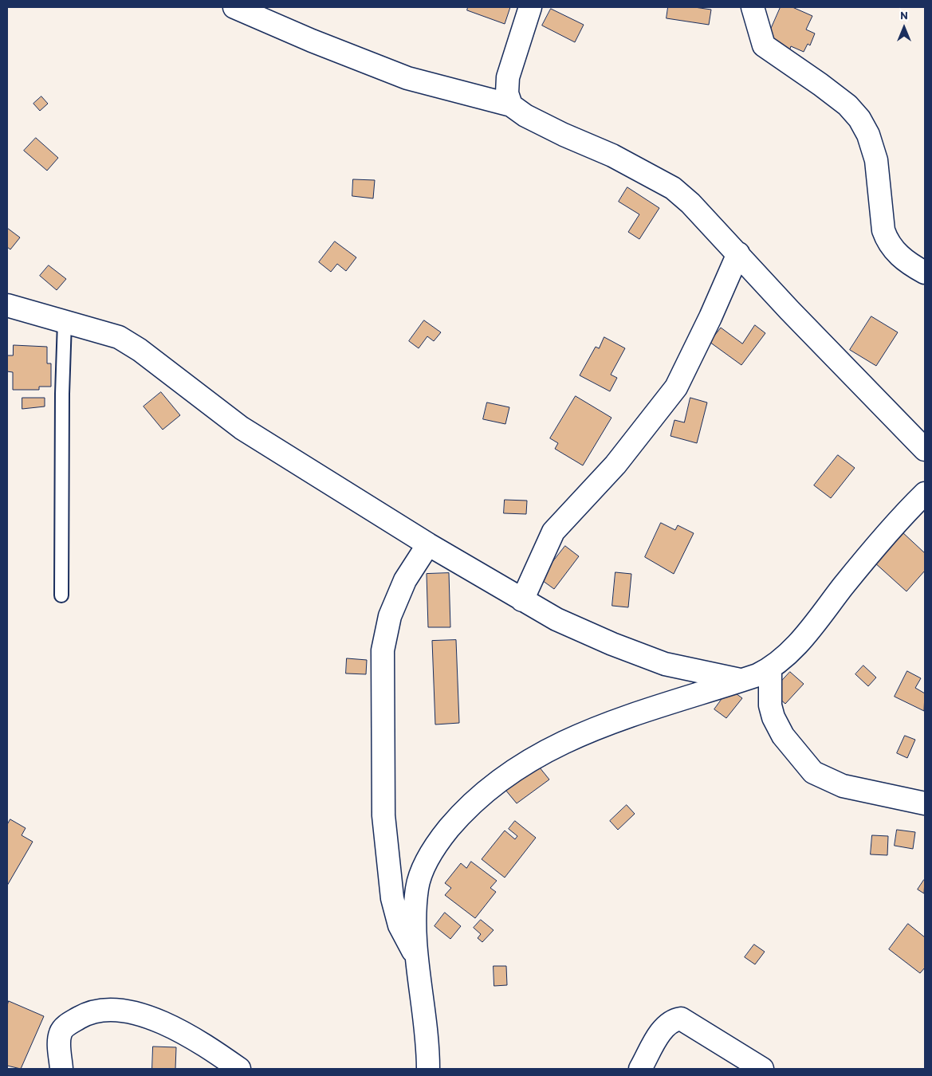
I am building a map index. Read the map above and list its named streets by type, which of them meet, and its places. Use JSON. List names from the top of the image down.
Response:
{
  "north": "top"
}
